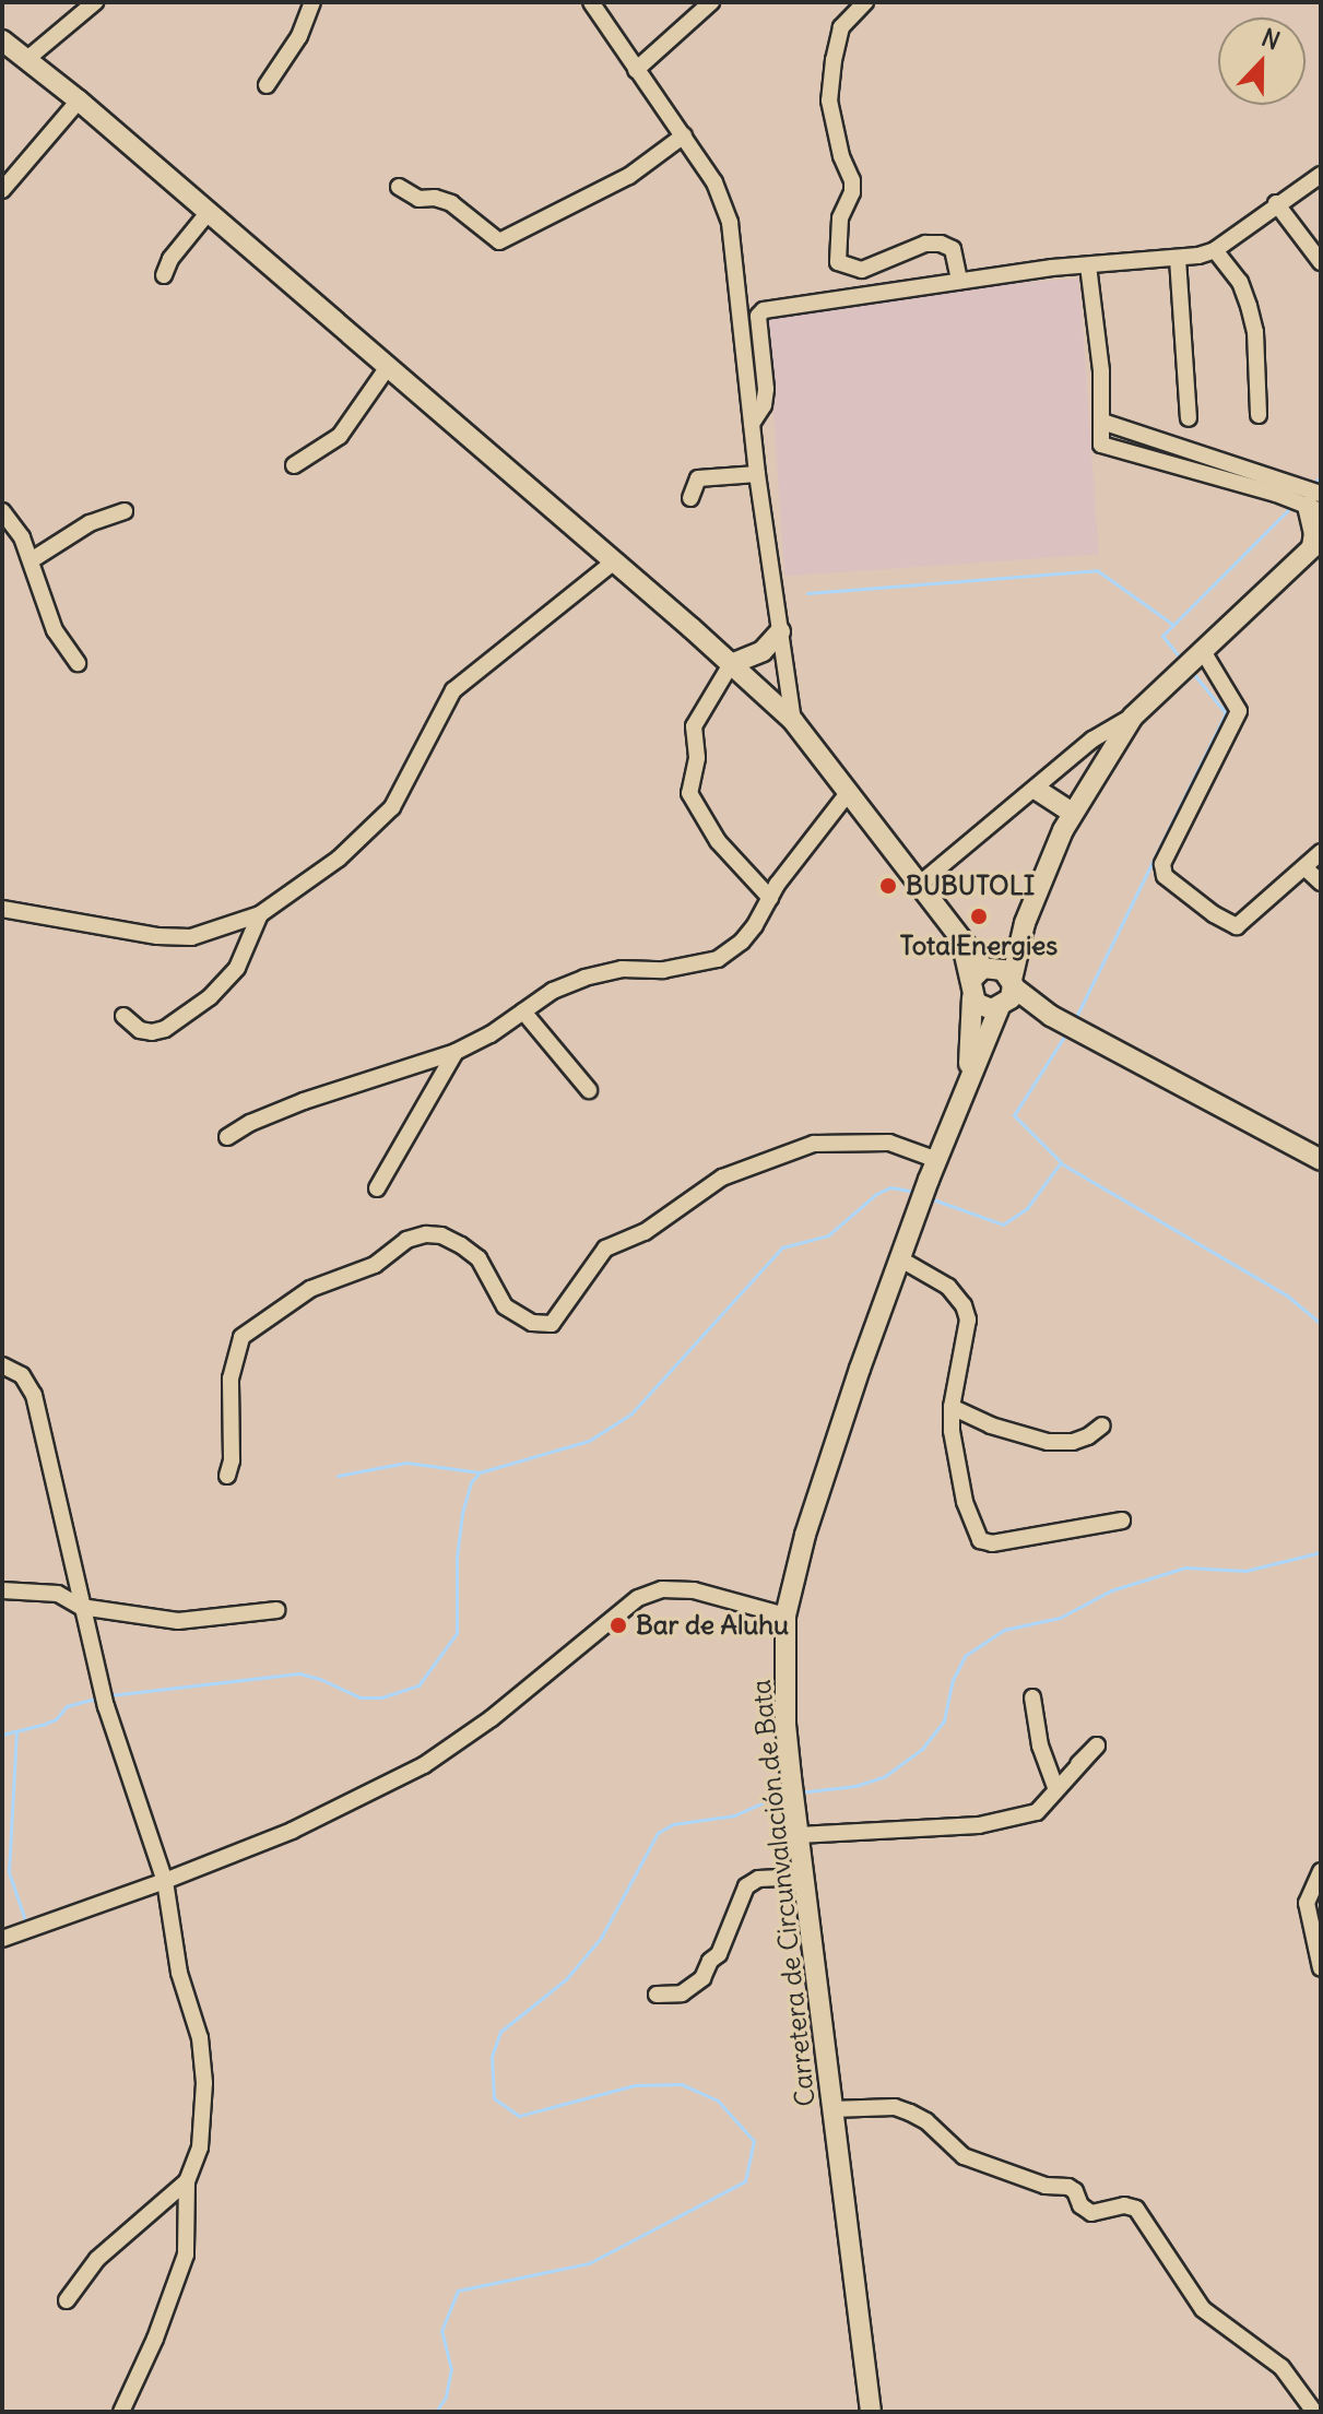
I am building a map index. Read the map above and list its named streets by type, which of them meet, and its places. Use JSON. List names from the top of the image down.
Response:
{
  "streets": {
    "main road": ["Carretera de Circunvalación de Bata"]
  },
  "places": ["BUBUTOLI", "TotalEnergies", "Bar de Aluhu"],
  "north": "top"
}
